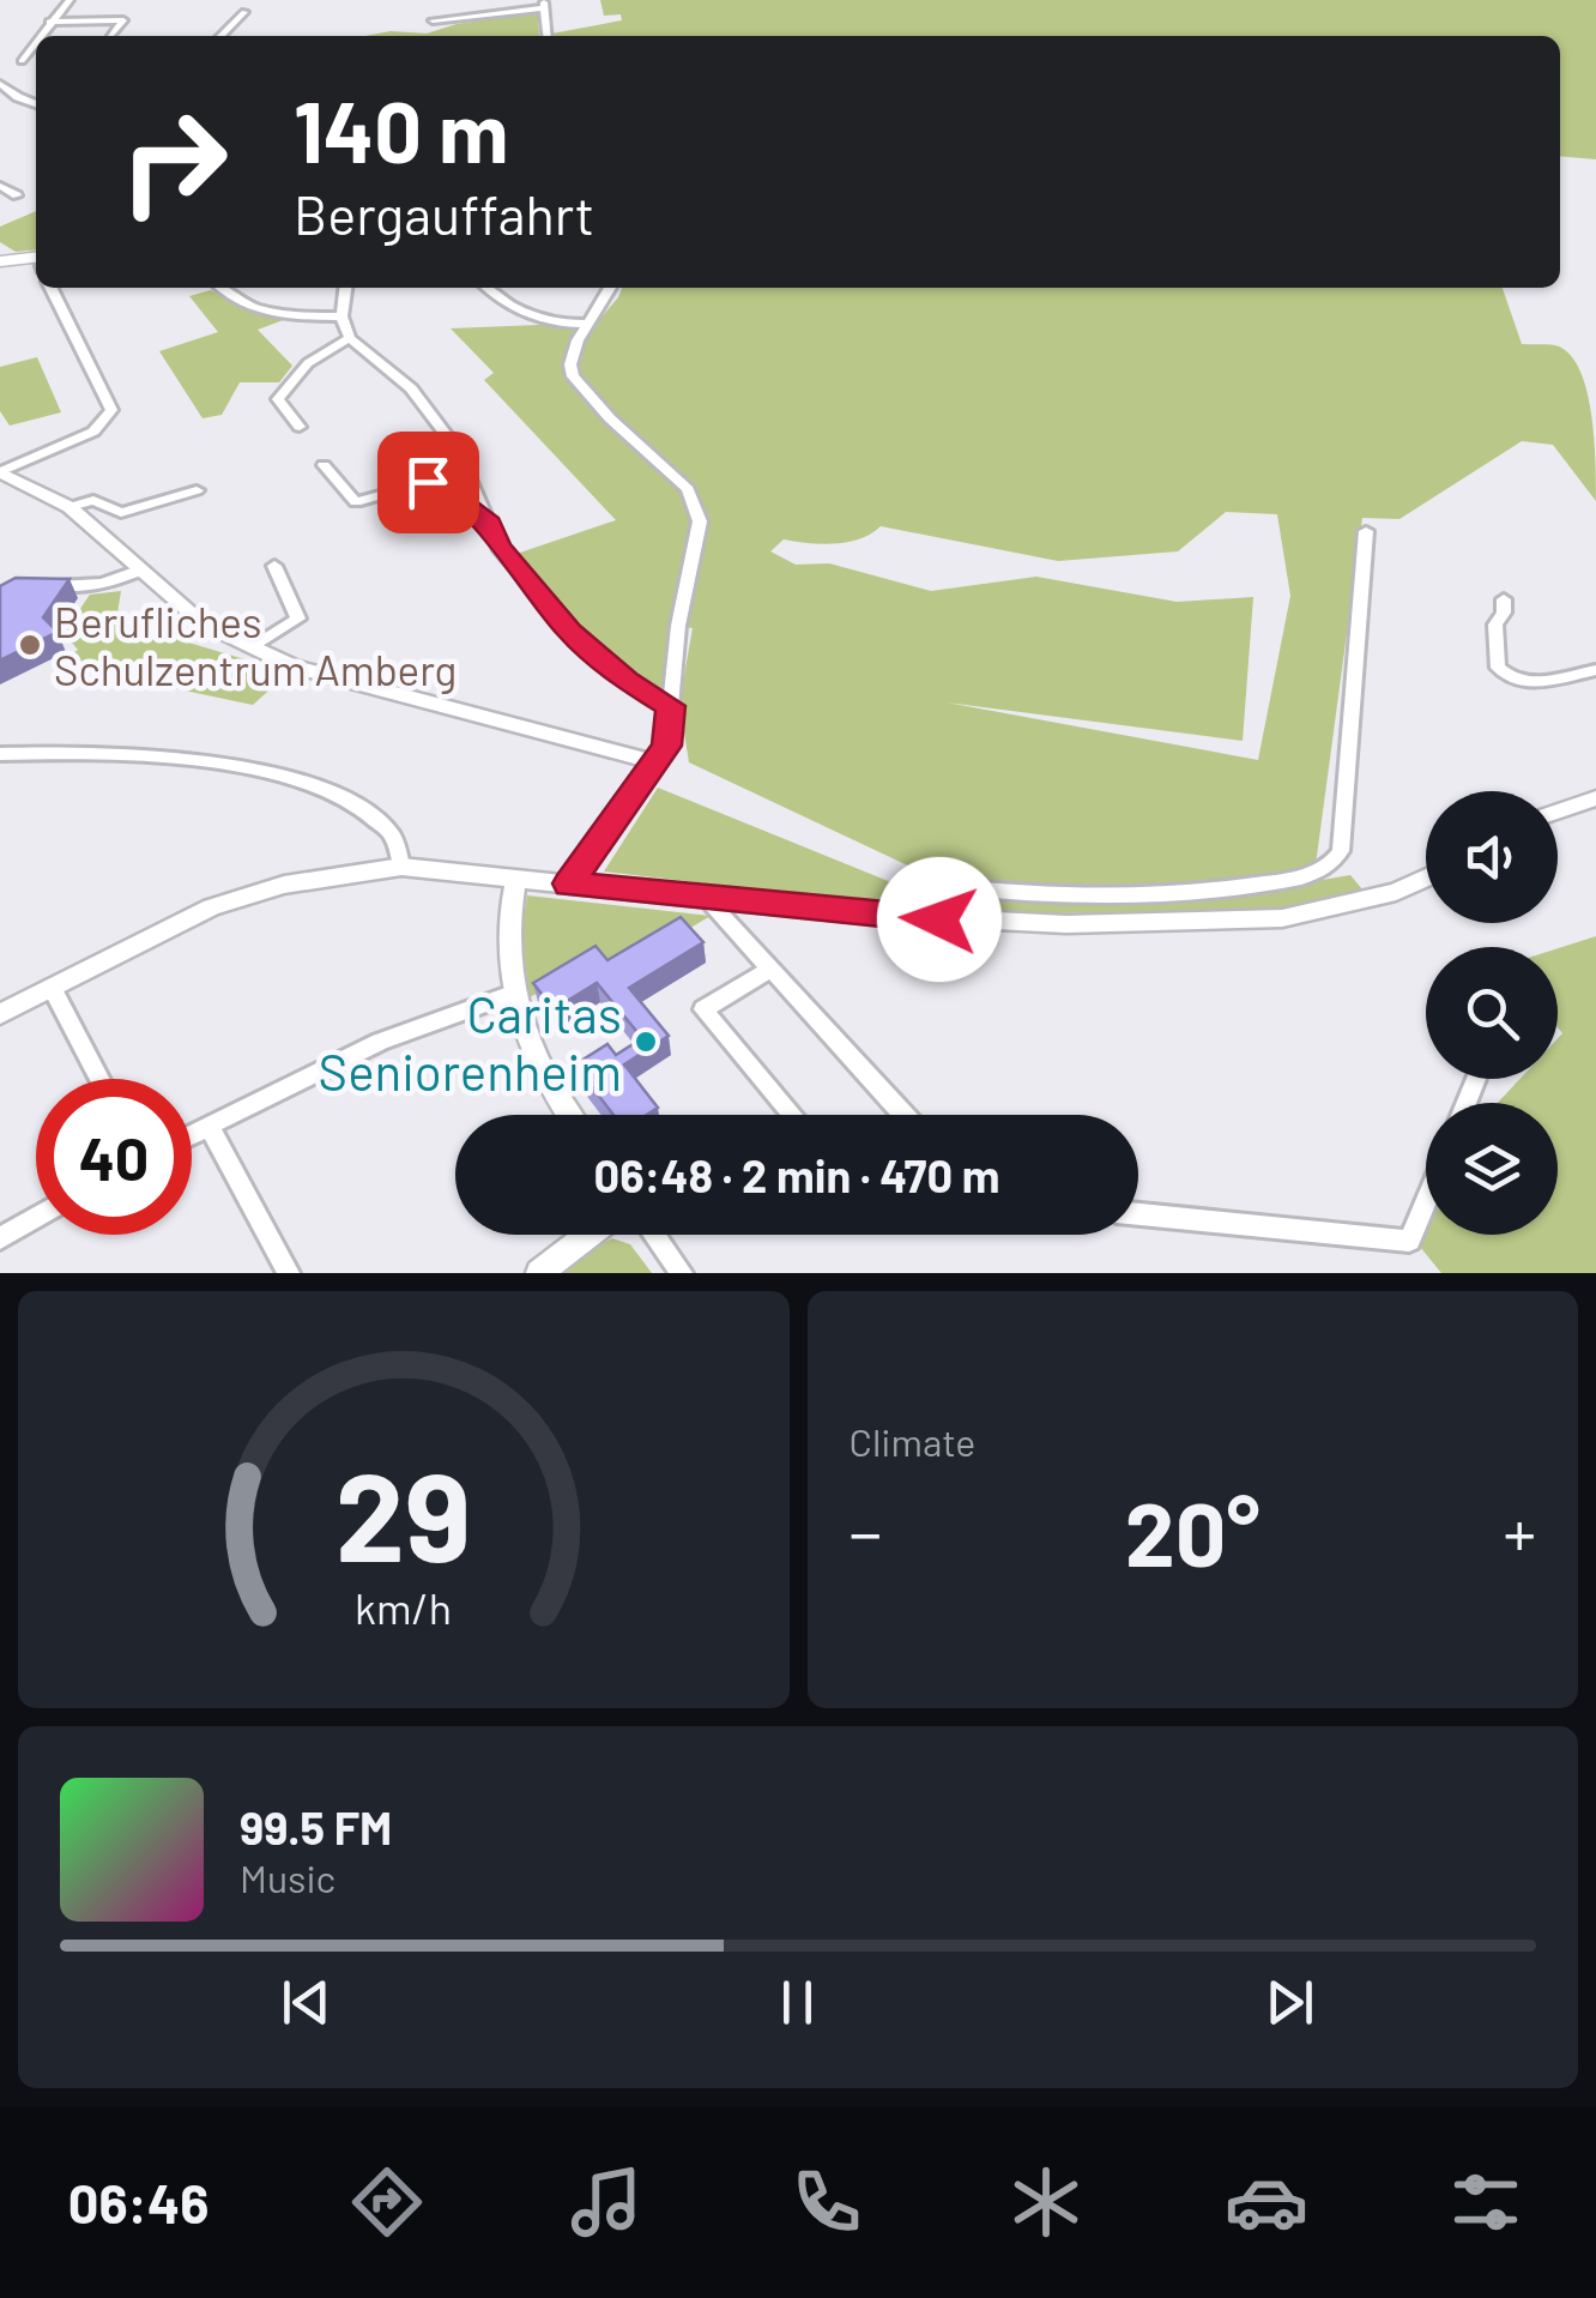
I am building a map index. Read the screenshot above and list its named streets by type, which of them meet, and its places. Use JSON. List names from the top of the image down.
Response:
{
  "places": ["Berufliches Schulzentrum Amberg", "Caritas Seniorenheim"],
  "page": {
    "turn": ["140 m", "Bergauffahrt"],
    "limit": "40",
    "trip": "06:48 · 2 min · 470 m",
    "tile": "Climate",
    "heat": ["−", "20°", "+"],
    "song": ["99.5 FM", "Music"],
    "tabs": "06:46",
    "gauge": ["29", "km/h"]
  }
}
